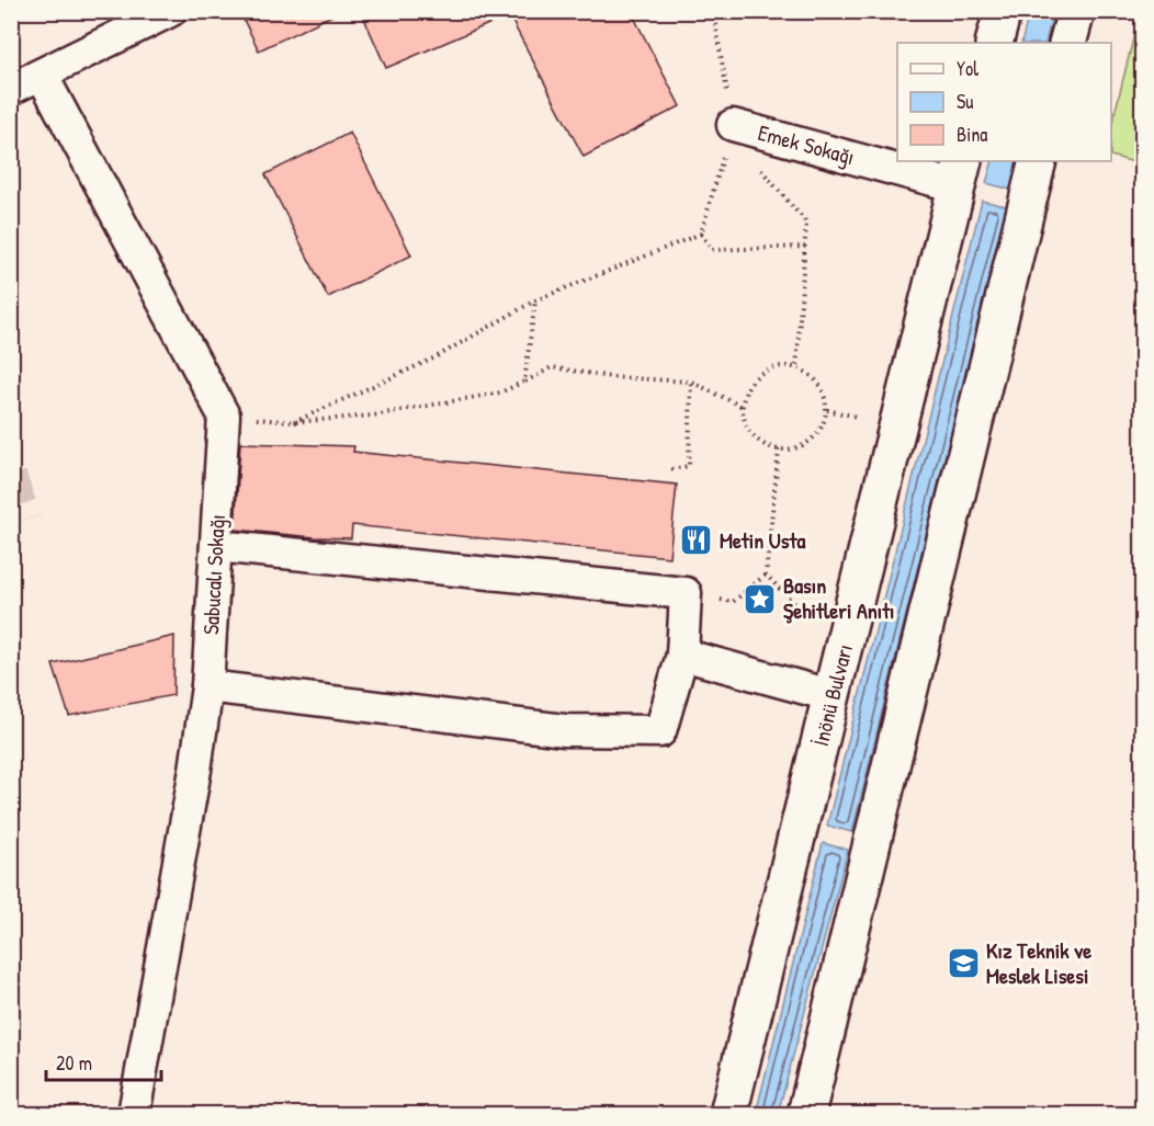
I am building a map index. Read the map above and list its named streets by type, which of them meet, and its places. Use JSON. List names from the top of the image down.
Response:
{
  "streets": {
    "main road": ["İnönü Bulvarı"],
    "street": ["Emek Sokağı", "Sabucalı Sokağı"]
  },
  "crossings": [
    ["Emek Sokağı", "İnönü Bulvarı"]
  ],
  "places": {
    "restaurant": ["Metin Usta"],
    "place": ["Basın Şehitleri Anıtı"],
    "school or university": ["Kız Teknik ve Meslek Lisesi"]
  },
  "legend": ["Yol", "Su", "Bina"],
  "scale_bar": "20 m"
}
